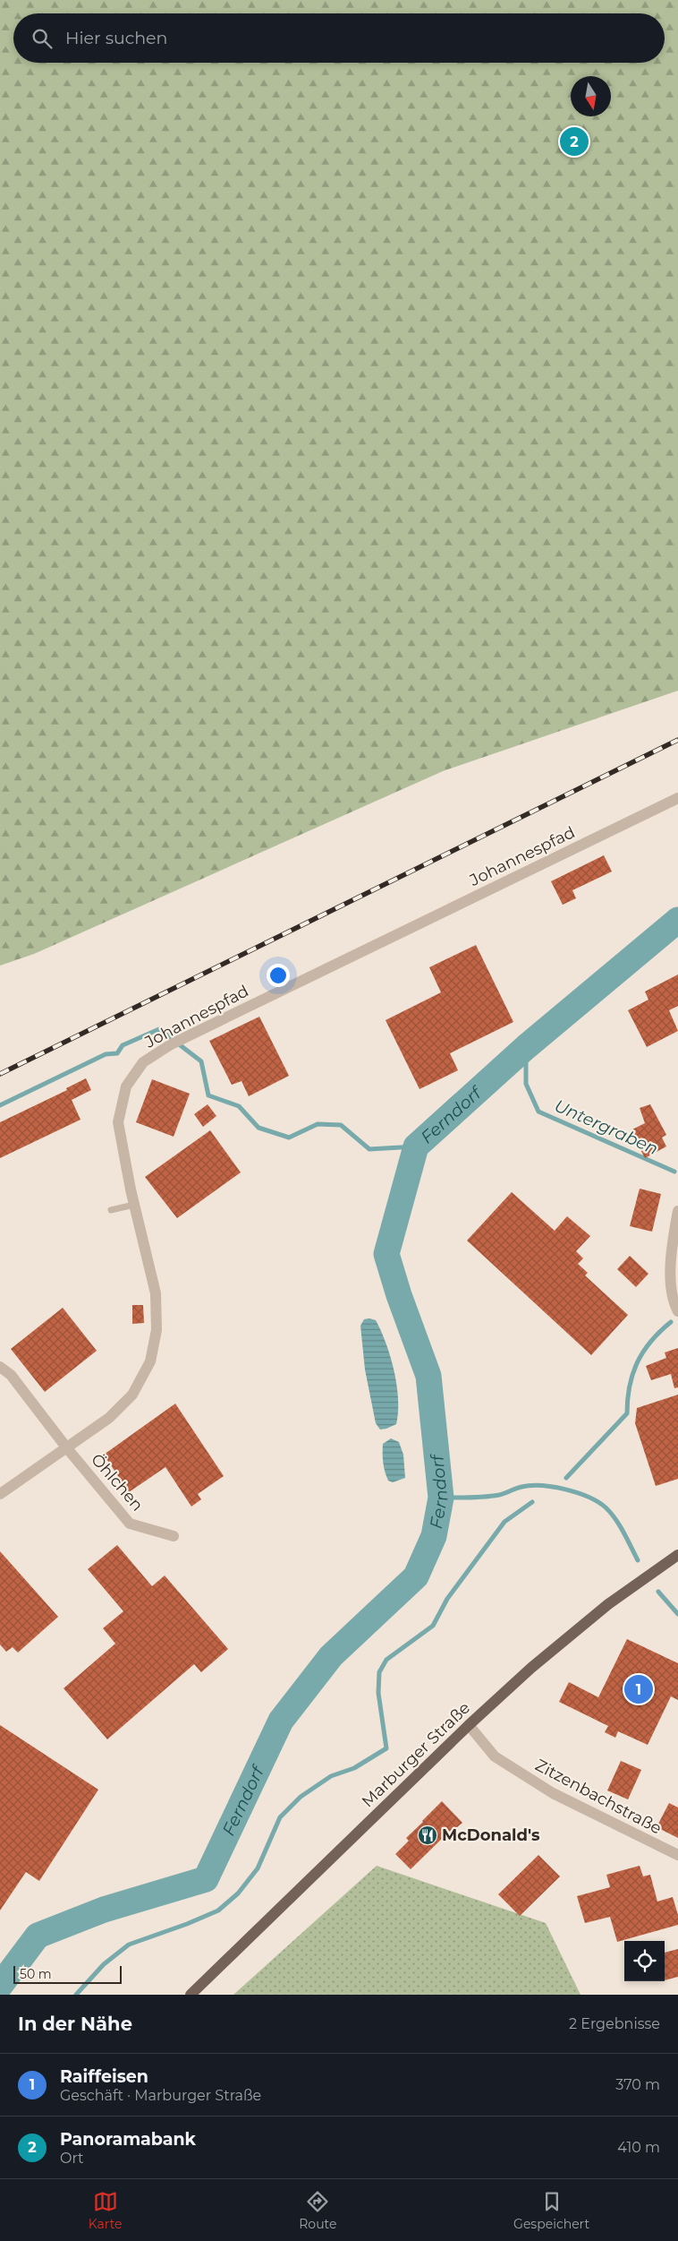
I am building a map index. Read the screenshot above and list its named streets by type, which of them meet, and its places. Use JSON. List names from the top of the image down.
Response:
{
  "streets": {
    "main road": ["Marburger Straße"],
    "street": ["Johannespfad", "Öhlchen", "Zitzenbachstraße"]
  },
  "crossings": [
    ["Johannespfad", "Öhlchen"],
    ["Marburger Straße", "Zitzenbachstraße"]
  ],
  "water": ["Ferndorf", "Untergraben"],
  "places": {
    "restaurant": ["McDonald's"]
  },
  "scale_bar": "50 m",
  "north": "bottom",
  "page": {
    "search": "Hier suchen",
    "pins": ["2", "1"],
    "scale": "50 m",
    "heading": ["In der Nähe", "2 Ergebnisse"],
    "list": [
      {
        "mark": "1",
        "name": "Raiffeisen",
        "note": "Geschäft · Marburger Straße",
        "value": "370 m"
      },
      {
        "mark": "2",
        "name": "Panoramabank",
        "note": "Ort",
        "value": "410 m"
      }
    ],
    "nav": ["Karte", "Route", "Gespeichert"]
  }
}
